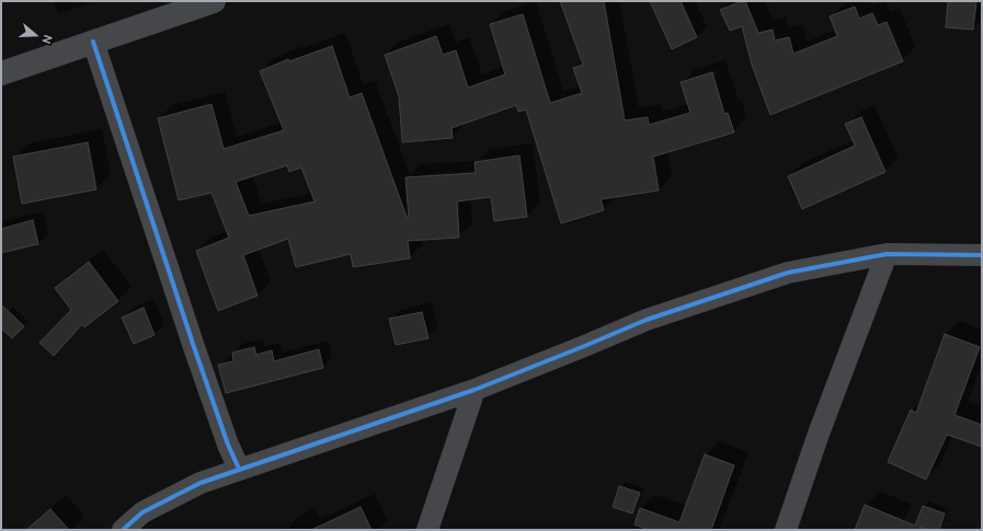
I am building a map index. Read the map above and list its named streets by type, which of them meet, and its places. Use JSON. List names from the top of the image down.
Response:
{
  "north": "right"
}
